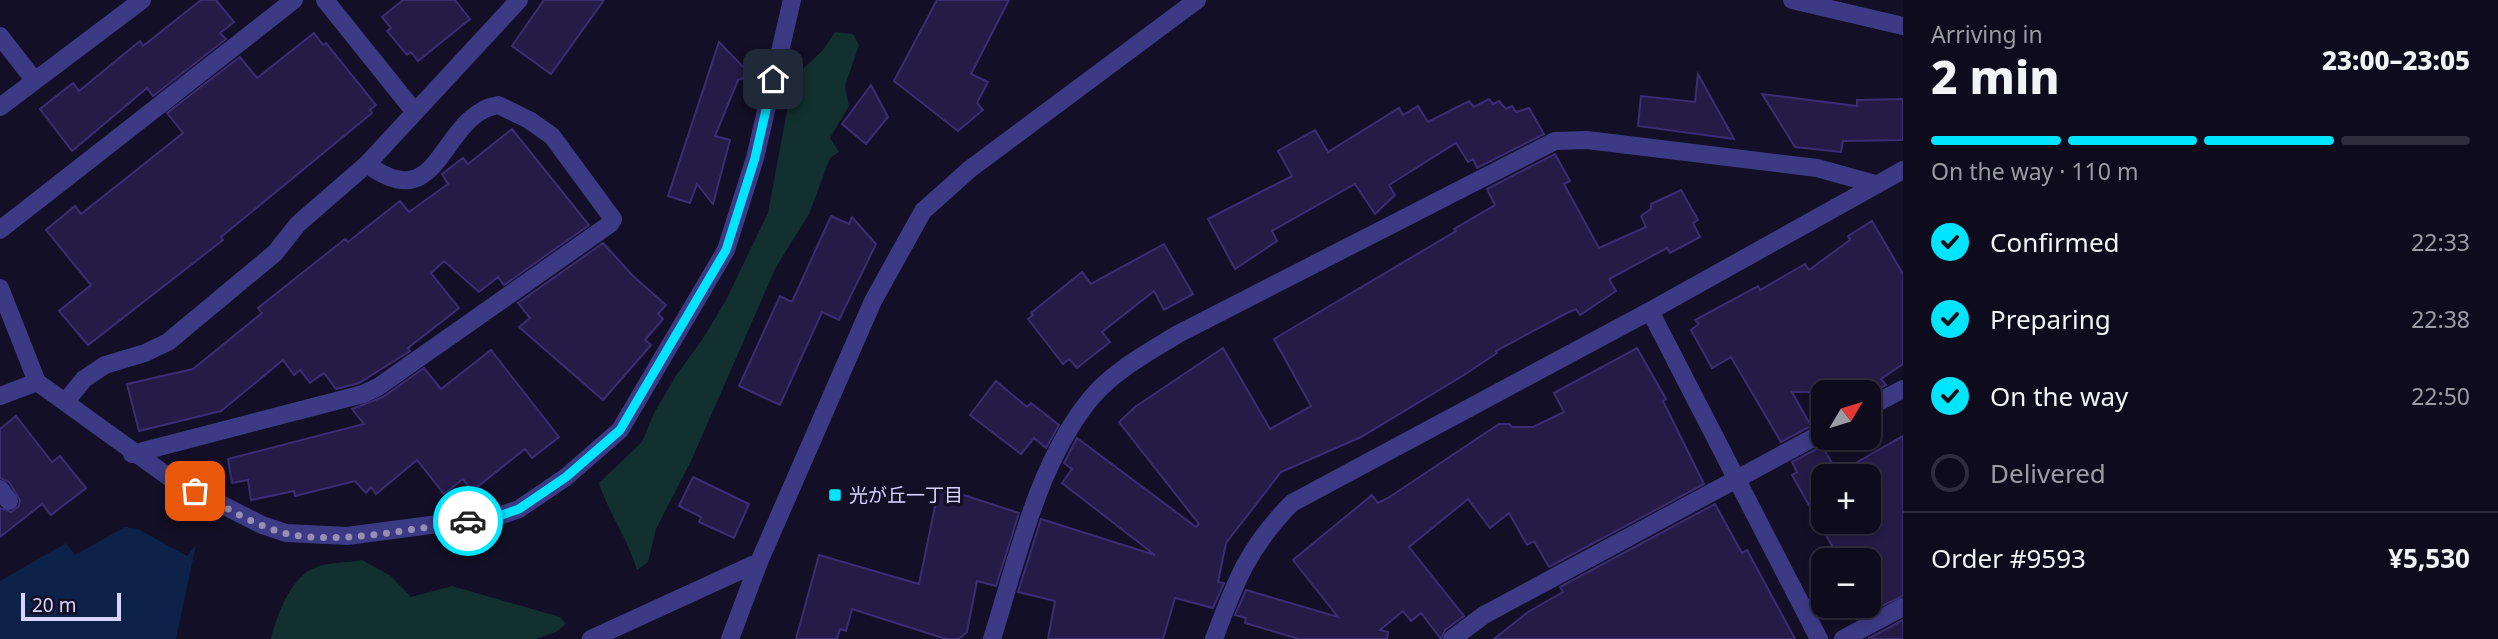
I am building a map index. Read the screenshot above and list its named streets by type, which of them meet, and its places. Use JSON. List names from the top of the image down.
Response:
{
  "places": {
    "transit": ["光が丘一丁目"]
  },
  "scale_bar": "20 m",
  "north": "top right",
  "page": {
    "heading": ["2 min", "Arriving in", "23:00–23:05"],
    "panel": ["Order #9593", "¥5,530"],
    "bar": "On the way · 110 m",
    "list": [
      ["Confirmed", "22:33"],
      ["Preparing", "22:38"],
      ["On the way", "22:50"],
      "Delivered"
    ],
    "map_buttons": ["+", "−"],
    "scale": "20 m"
  }
}
